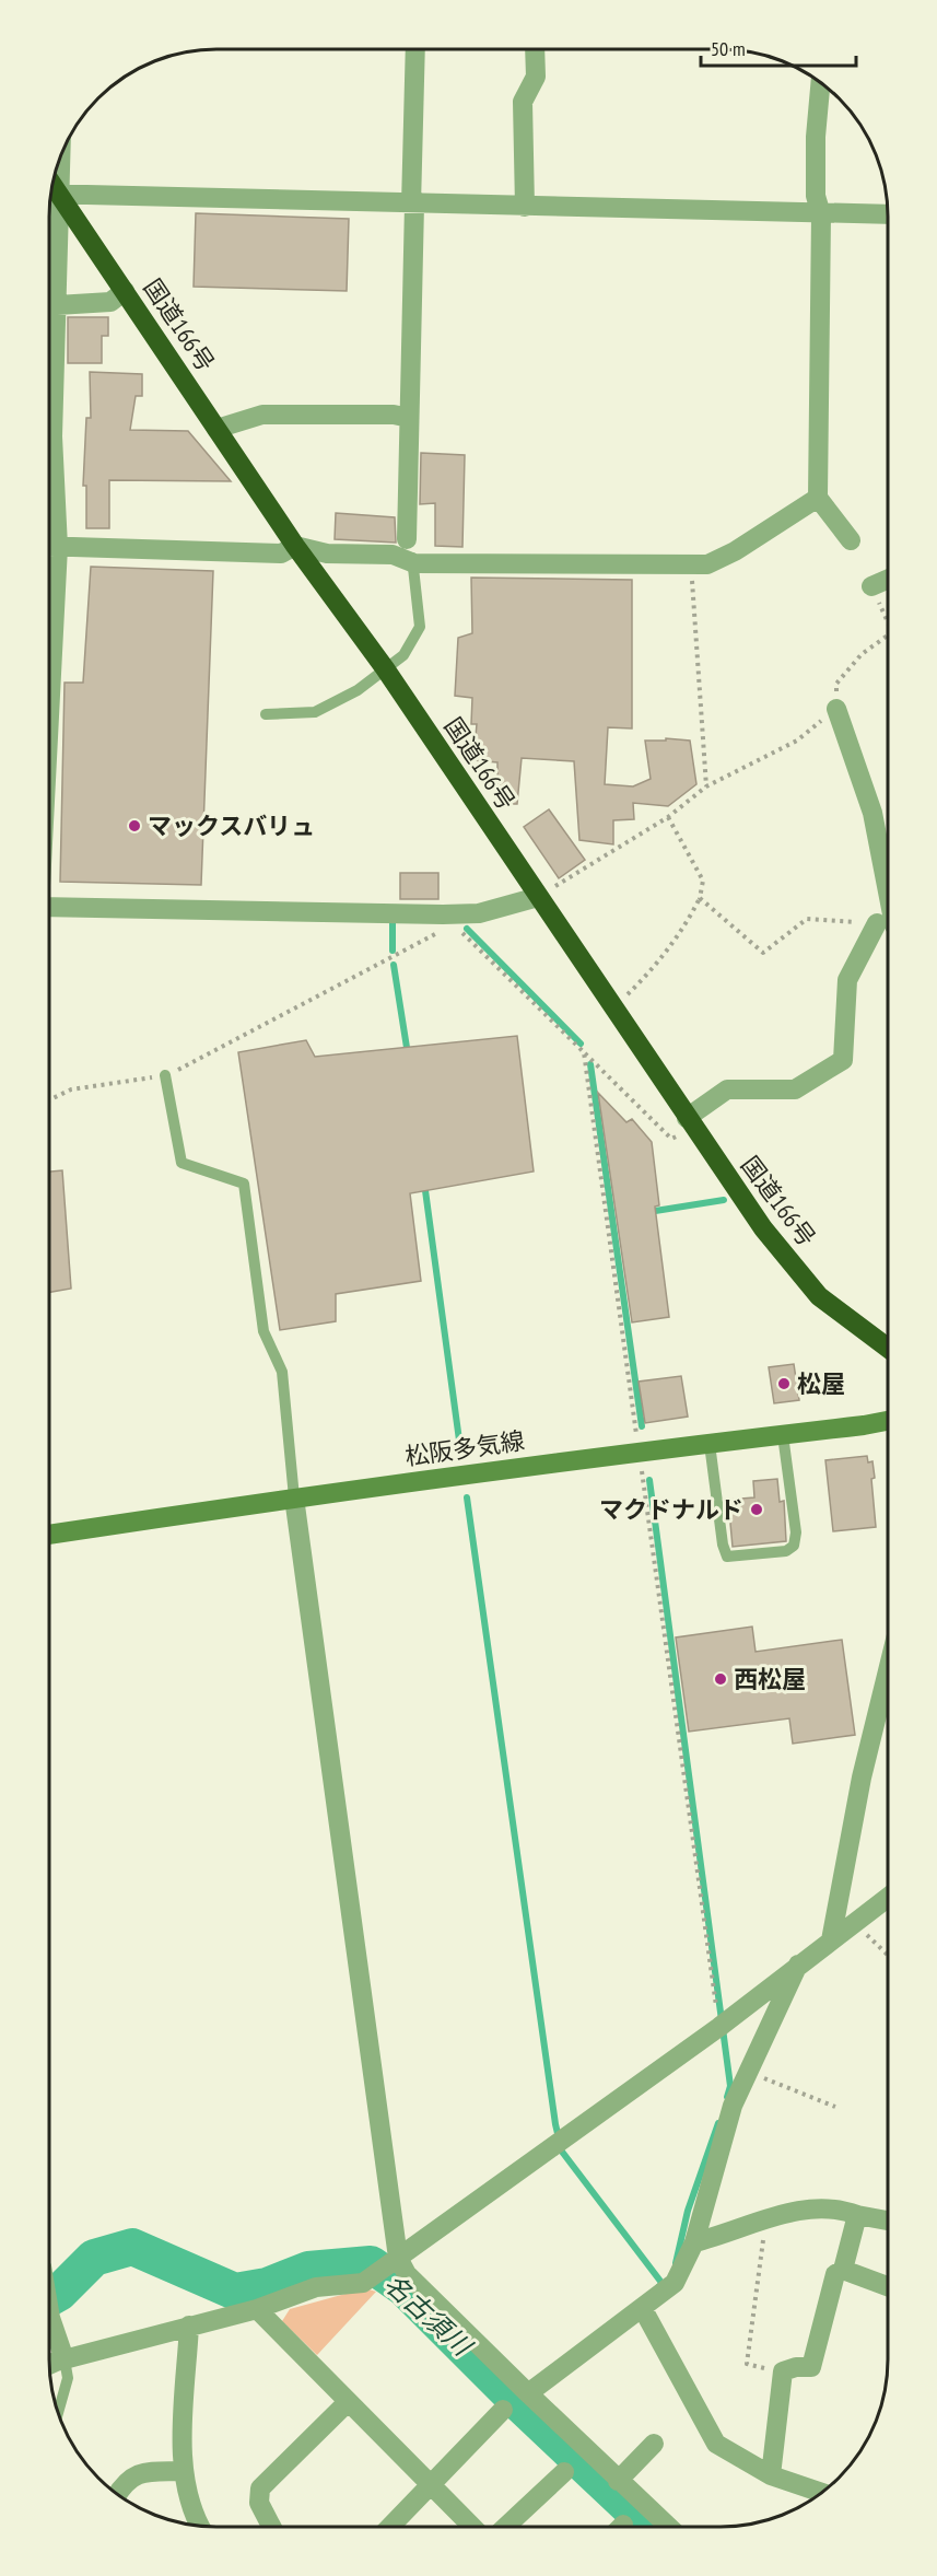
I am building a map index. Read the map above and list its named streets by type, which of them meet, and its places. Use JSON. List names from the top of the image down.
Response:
{
  "streets": {
    "highway": ["国道166号"],
    "main road": ["松阪多気線"]
  },
  "water": ["名古須川"],
  "places": [
    "マックスバリュ",
    "松屋",
    "マクドナルド",
    "西松屋"
  ],
  "scale_bar": "50 m"
}
